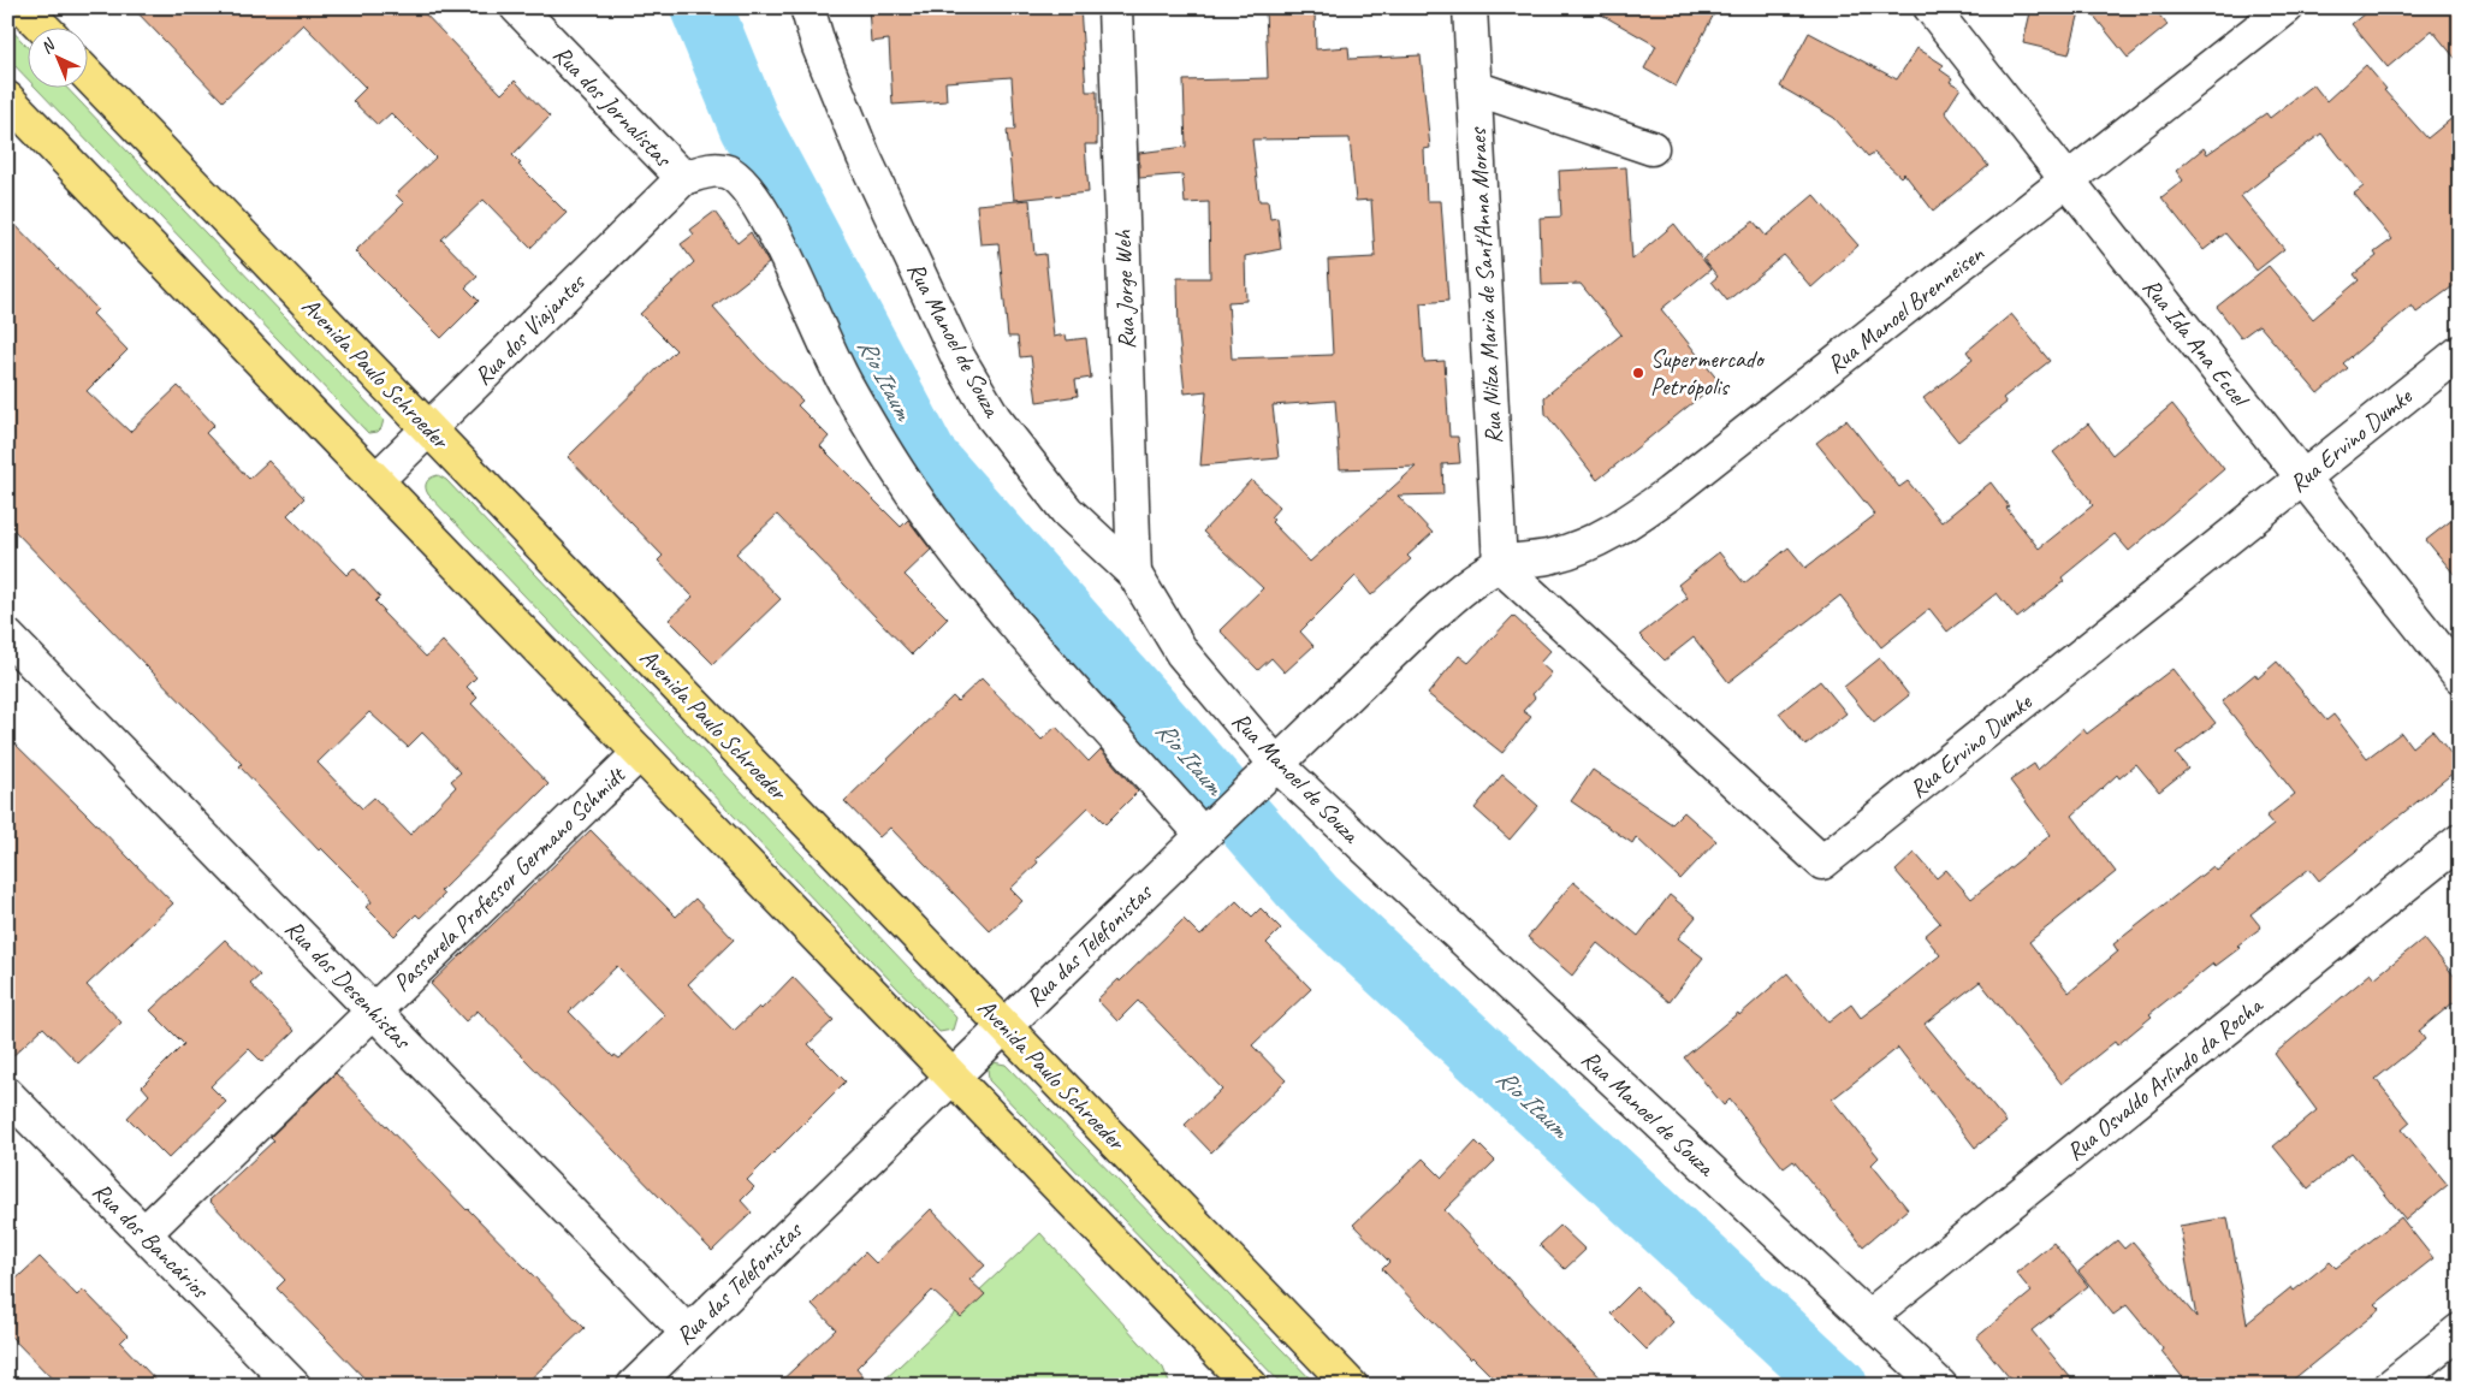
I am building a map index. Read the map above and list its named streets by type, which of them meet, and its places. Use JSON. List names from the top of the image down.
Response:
{
  "streets": {
    "main road": ["Avenida Paulo Schroeder"],
    "street": [
      "Rua dos Jornalistas",
      "Rua Nilza Maria de Sant'Anna Moraes",
      "Rua Jorge Weh",
      "Rua Manoel Brenneisen",
      "Rua dos Viajantes",
      "Rua Manoel de Souza",
      "Rua Ida Ana Eccel",
      "Rua Ervino Dumke",
      "Passarela Professor Germano Schmidt",
      "Rua das Telefonistas",
      "Rua dos Desenhistas",
      "Rua Osvaldo Arlindo da Rocha",
      "Rua dos Bancários"
    ]
  },
  "crossings": [
    ["Rua dos Jornalistas", "Rua dos Viajantes"],
    ["Rua Nilza Maria de Sant'Anna Moraes", "Rua Manoel Brenneisen"],
    ["Rua Nilza Maria de Sant'Anna Moraes", "Rua Ervino Dumke"],
    ["Rua Nilza Maria de Sant'Anna Moraes", "Rua das Telefonistas"],
    ["Rua Jorge Weh", "Rua Manoel de Souza"],
    ["Rua Manoel Brenneisen", "Rua Ida Ana Eccel"],
    ["Rua Manoel Brenneisen", "Rua Ervino Dumke"],
    ["Rua Manoel Brenneisen", "Rua das Telefonistas"],
    ["Rua dos Viajantes", "Avenida Paulo Schroeder"],
    ["Rua Manoel de Souza", "Rua das Telefonistas"],
    ["Rua Manoel de Souza", "Rua Osvaldo Arlindo da Rocha"],
    ["Rua Ida Ana Eccel", "Rua Ervino Dumke"],
    ["Avenida Paulo Schroeder", "Rua das Telefonistas"],
    ["Rua Ervino Dumke", "Rua das Telefonistas"],
    ["Passarela Professor Germano Schmidt", "Rua dos Desenhistas"],
    ["Passarela Professor Germano Schmidt", "Rua dos Bancários"],
    ["Rua das Telefonistas", "Rua dos Desenhistas"]
  ],
  "water": ["Rio Itaum"],
  "places": ["Supermercado Petrópolis"],
  "north": "top left"
}
